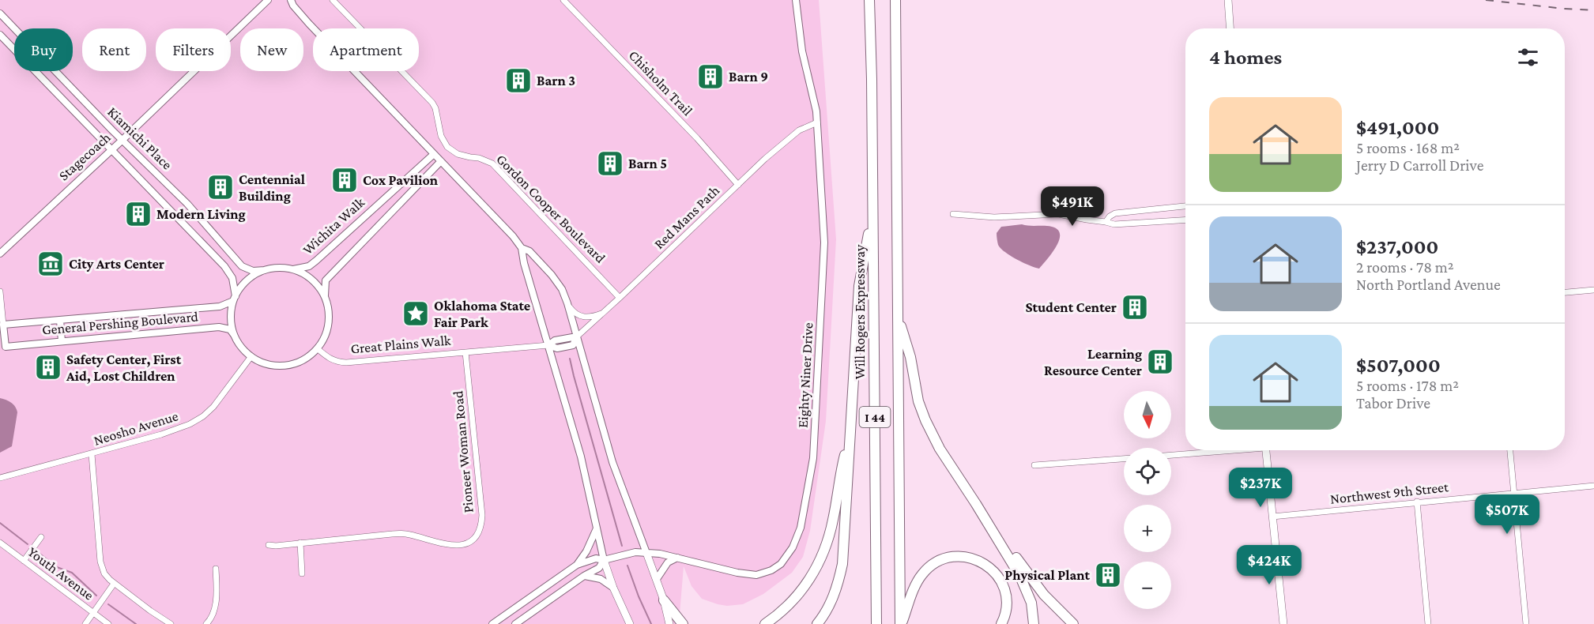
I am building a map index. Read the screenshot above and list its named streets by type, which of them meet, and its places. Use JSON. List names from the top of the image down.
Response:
{
  "streets": {
    "highway": ["Will Rogers Expressway", "I 44"],
    "street": [
      "Chisholm Trail",
      "Kiamichi Place",
      "Stagecoach",
      "Gordon Cooper Boulevard",
      "Red Mans Path",
      "Wichita Walk",
      "General Pershing Boulevard",
      "Great Plains Walk",
      "Eighty Niner Drive",
      "Neosho Avenue",
      "Pioneer Woman Road",
      "Northwest 9th Street",
      "Youth Avenue"
    ]
  },
  "crossings": [
    ["Chisholm Trail", "Red Mans Path"],
    ["Kiamichi Place", "Stagecoach"],
    ["Kiamichi Place", "Wichita Walk"],
    ["Kiamichi Place", "General Pershing Boulevard"],
    ["Kiamichi Place", "Great Plains Walk"],
    ["Kiamichi Place", "Neosho Avenue"],
    ["Gordon Cooper Boulevard", "Red Mans Path"],
    ["Red Mans Path", "Great Plains Walk"],
    ["Red Mans Path", "Eighty Niner Drive"],
    ["Wichita Walk", "General Pershing Boulevard"],
    ["Wichita Walk", "Great Plains Walk"],
    ["Wichita Walk", "Neosho Avenue"],
    ["General Pershing Boulevard", "Great Plains Walk"],
    ["General Pershing Boulevard", "Neosho Avenue"],
    ["Great Plains Walk", "Neosho Avenue"],
    ["Great Plains Walk", "Pioneer Woman Road"]
  ],
  "places": {
    "building": [
      "Barn 9",
      "Barn 3",
      "Barn 5",
      "Cox Pavilion",
      "Centennial Building",
      "Modern Living",
      "Student Center",
      "Learning Resource Center",
      "Safety Center, First Aid, Lost Children",
      "Physical Plant"
    ],
    "museum": ["City Arts Center"],
    "place": ["Oklahoma State Fair Park"]
  },
  "north": "bottom",
  "page": {
    "chip": [
      "Buy",
      "Rent",
      "Filters",
      "New",
      "Apartment"
    ],
    "heading": "4 homes",
    "list": [
      {
        "name": "$491,000",
        "note": "5 rooms · 168 m² · Jerry D Carroll Drive"
      },
      {
        "name": "$237,000",
        "note": "2 rooms · 78 m² · North Portland Avenue"
      },
      {
        "name": "$507,000",
        "note": "5 rooms · 178 m² · Tabor Drive"
      }
    ],
    "price": [
      "$491K",
      "$237K",
      "$507K",
      "$424K"
    ],
    "map_buttons": ["+", "−"]
  }
}
